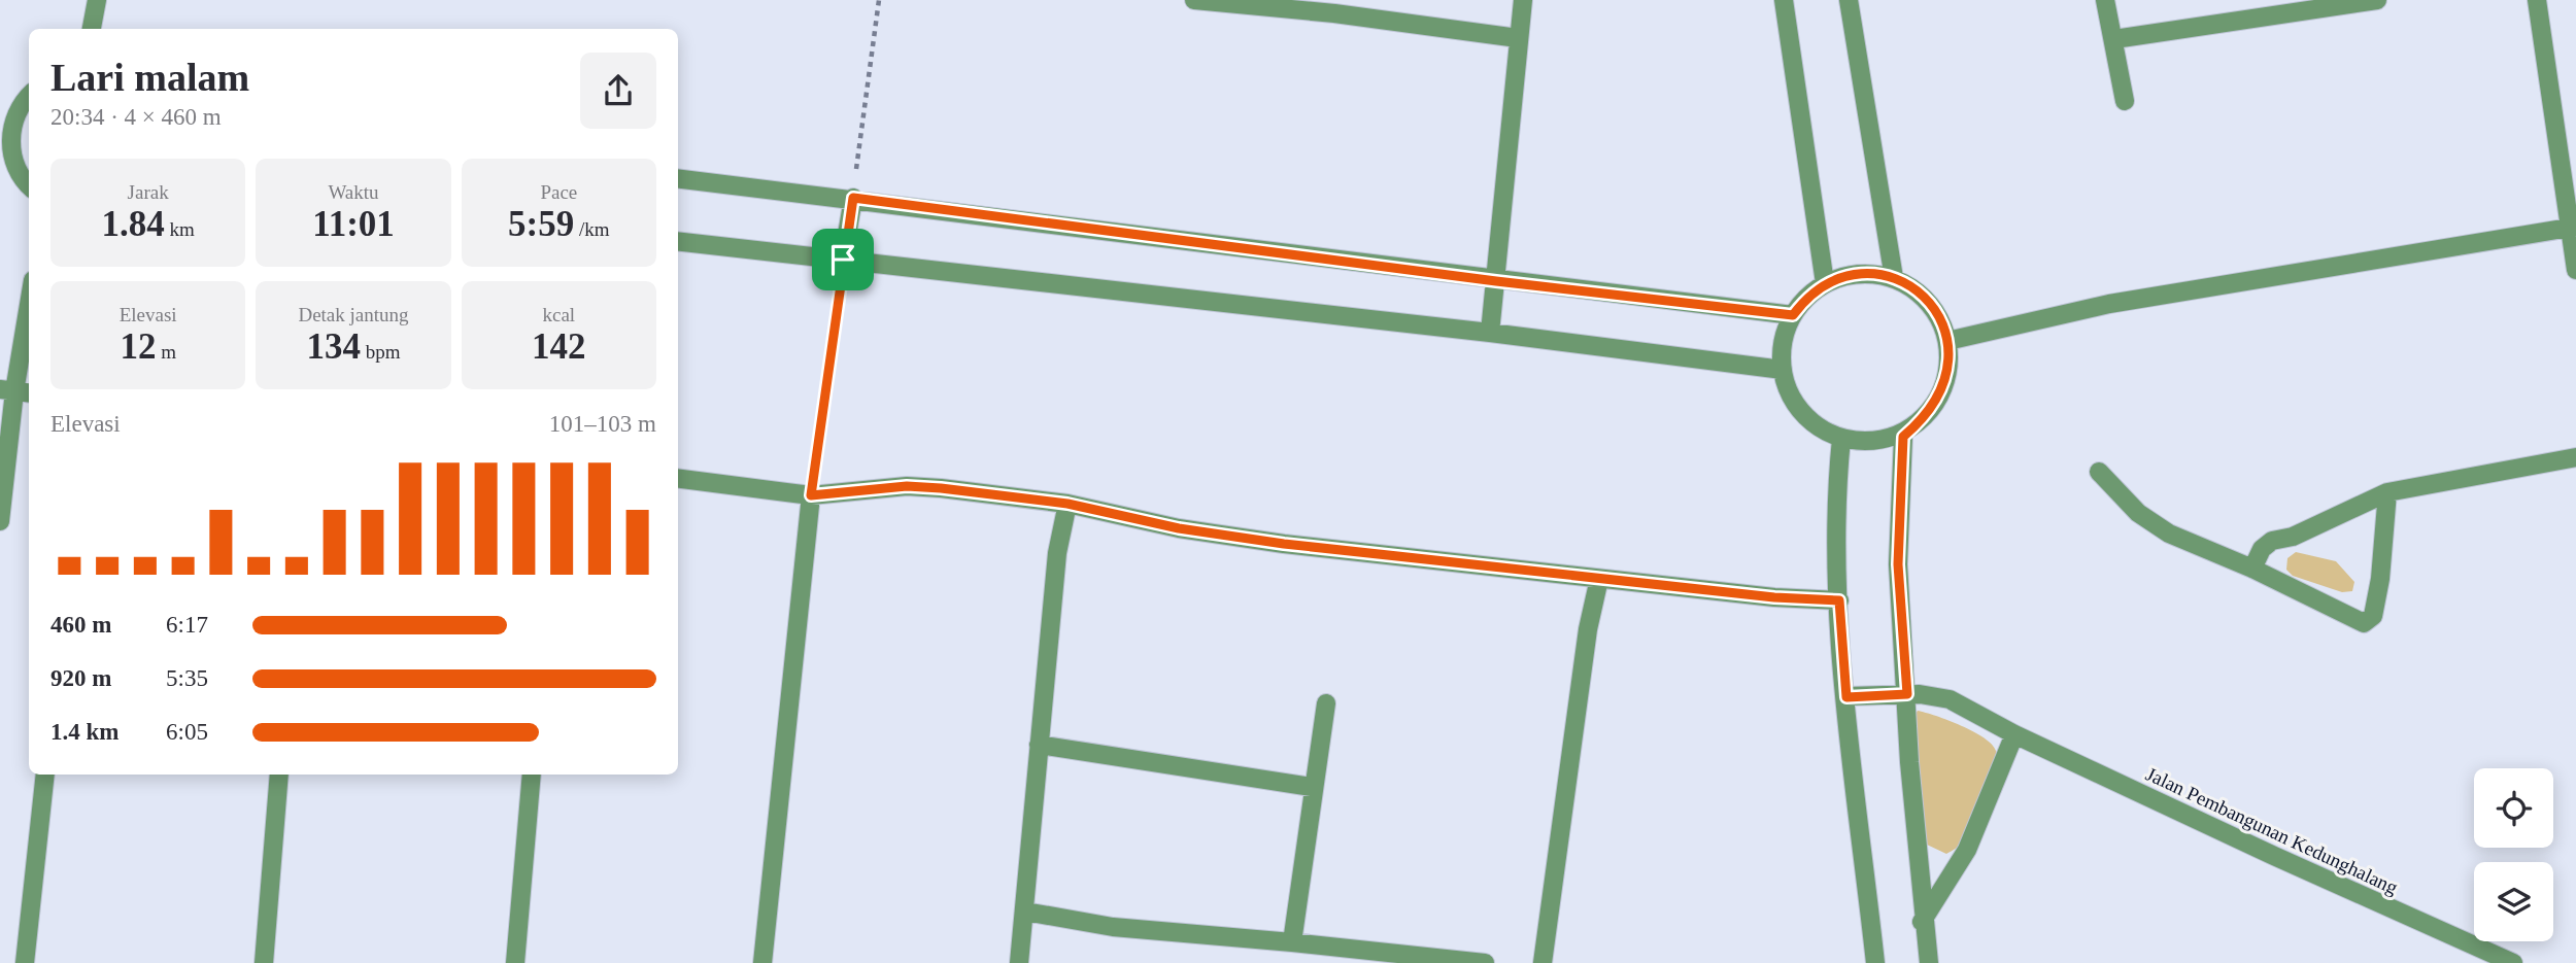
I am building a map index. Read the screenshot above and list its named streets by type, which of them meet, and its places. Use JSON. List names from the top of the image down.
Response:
{
  "streets": {
    "street": ["Jalan Pembangunan Kedunghalang"]
  },
  "page": {
    "heading": ["Lari malam", "20:34 · 4 × 460 m"],
    "stats": [
      ["Jarak", "1.84 km"],
      ["Waktu", "11:01"],
      ["Pace", "5:59 /km"],
      ["Elevasi", "12 m"],
      ["Detak jantung", "134 bpm"],
      ["kcal", "142"]
    ],
    "chart": ["Elevasi", "101–103 m"],
    "list": [
      {
        "name": "460 m",
        "note": "6:17"
      },
      {
        "name": "920 m",
        "note": "5:35"
      },
      {
        "name": "1.4 km",
        "note": "6:05"
      }
    ]
  }
}
